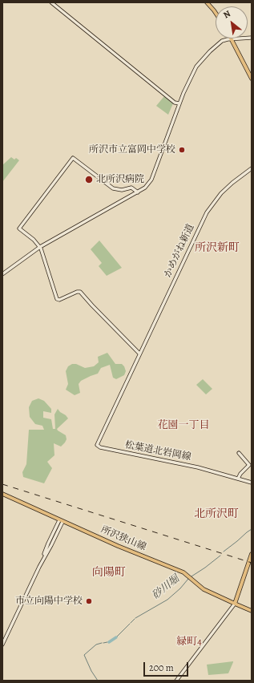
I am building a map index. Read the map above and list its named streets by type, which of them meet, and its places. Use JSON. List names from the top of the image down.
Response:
{
  "streets": {
    "main road": ["所沢狭山線"],
    "street": ["かめがね新道", "松葉道北岩岡線"]
  },
  "crossings": [
    ["かめがね新道", "松葉道北岩岡線"]
  ],
  "districts": [
    "所沢新町",
    "花園一丁目",
    "北所沢町",
    "向陽町",
    "緑町4"
  ],
  "water": ["砂川堀"],
  "places": ["所沢市立富岡中学校", "北所沢病院", "市立向陽中学校"],
  "scale_bar": "200 m",
  "north": "top left"
}
